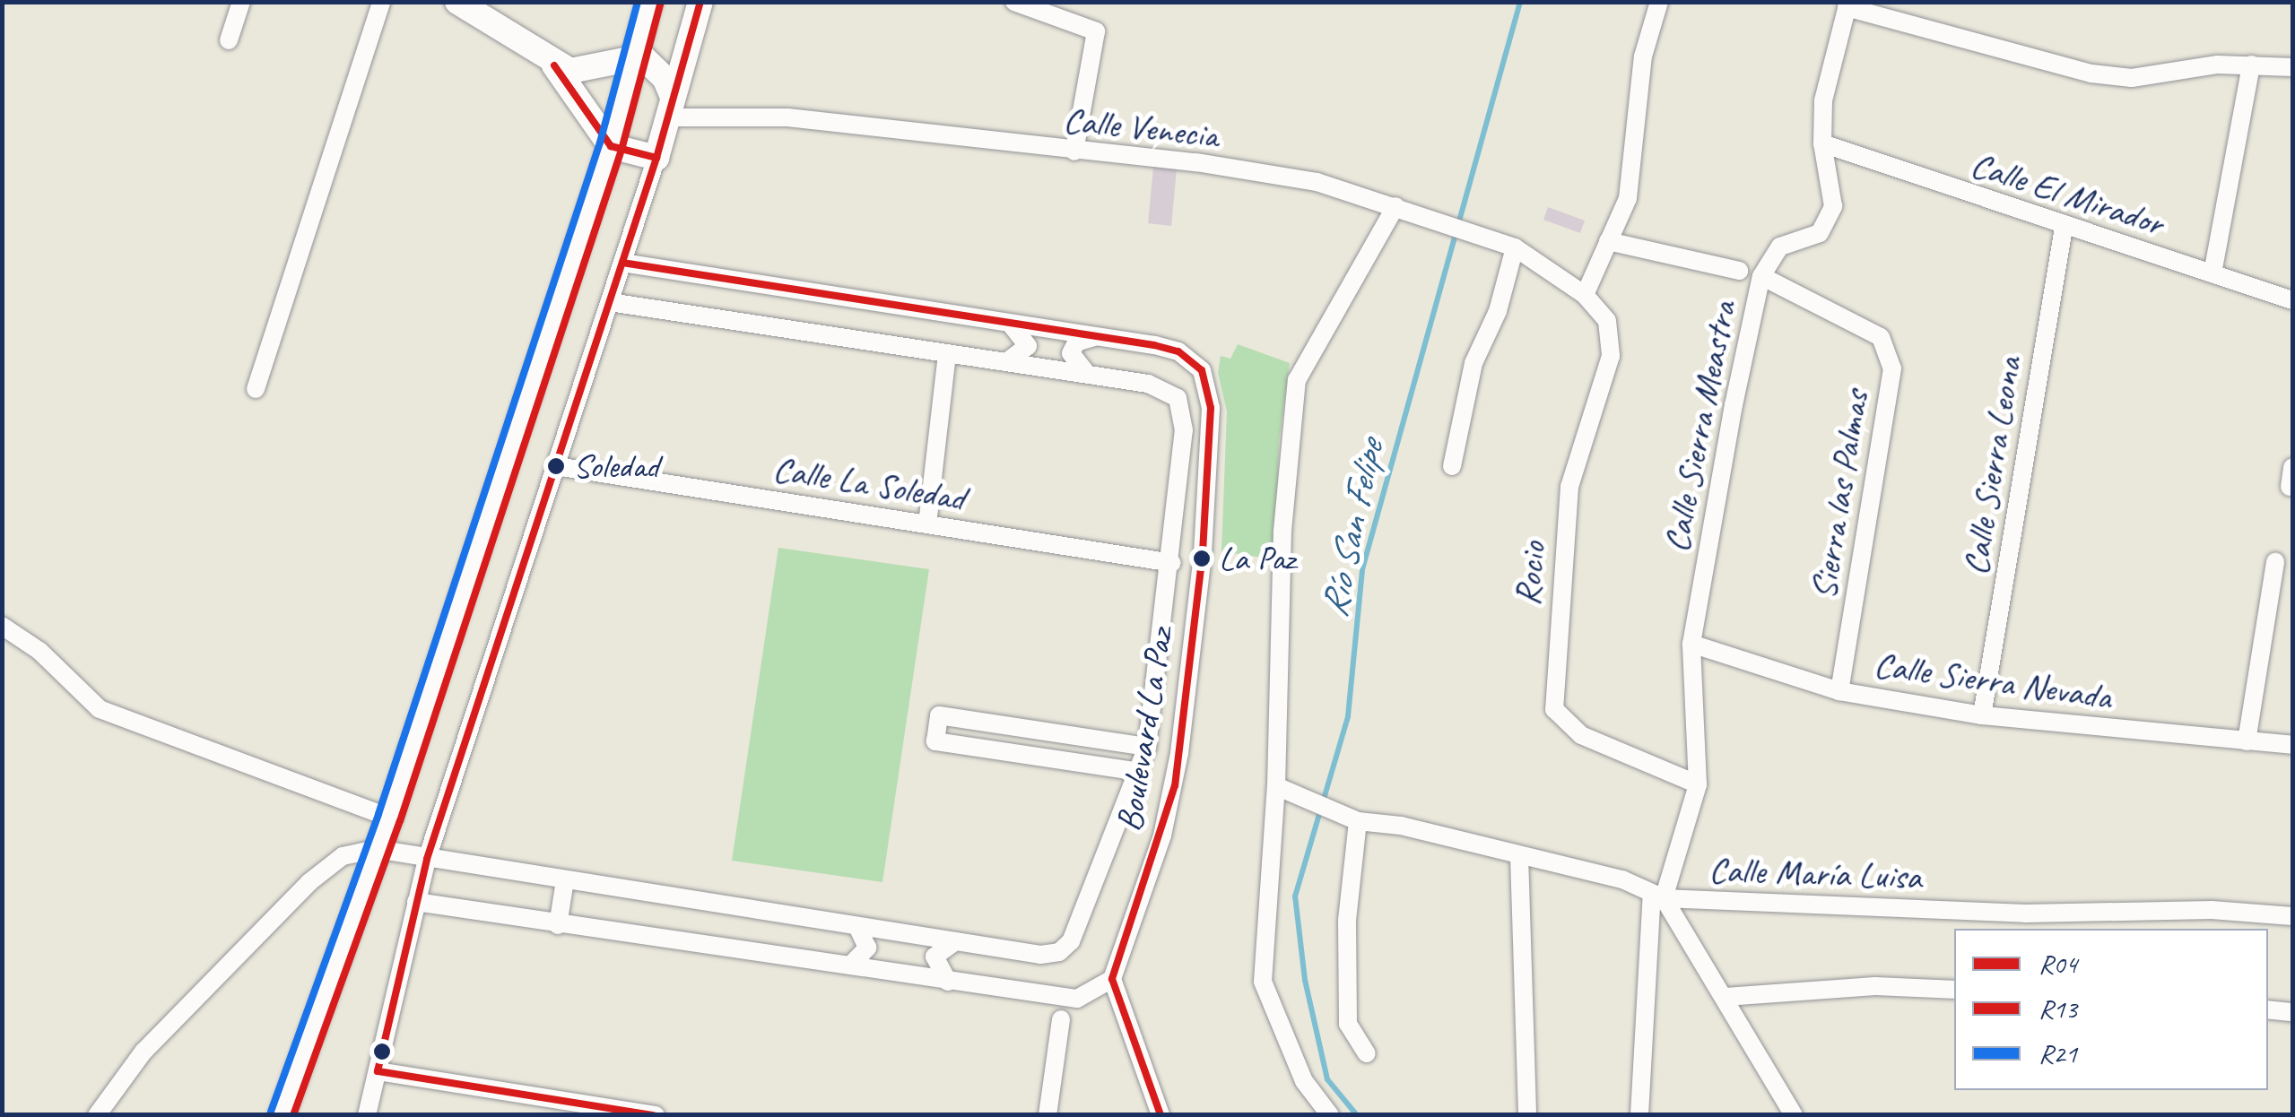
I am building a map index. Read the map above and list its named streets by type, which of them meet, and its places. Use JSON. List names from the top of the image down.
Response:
{
  "streets": {
    "street": [
      "Calle Venecia",
      "Calle El Mirador",
      "Calle Sierra Meastra",
      "Calle Sierra Leona",
      "Calle La Soledad",
      "Sierra las Palmas",
      "Rocio",
      "Calle Sierra Nevada",
      "Boulevard La Paz",
      "Calle María Luisa"
    ]
  },
  "crossings": [
    ["Calle Venecia", "Rocio"],
    ["Calle El Mirador", "Calle Sierra Meastra"],
    ["Calle El Mirador", "Calle Sierra Leona"],
    ["Calle Sierra Meastra", "Sierra las Palmas"],
    ["Calle Sierra Meastra", "Rocio"],
    ["Calle Sierra Meastra", "Calle Sierra Nevada"],
    ["Calle Sierra Meastra", "Calle María Luisa"],
    ["Calle Sierra Leona", "Calle Sierra Nevada"],
    ["Calle La Soledad", "Boulevard La Paz"],
    ["Sierra las Palmas", "Calle Sierra Nevada"]
  ],
  "water": ["Río San Felipe"],
  "places": ["Soledad", "La Paz"],
  "lines": ["transit line R04", "transit line R21", "transit line R13"],
  "legend": ["R04", "R13", "R21"]
}
